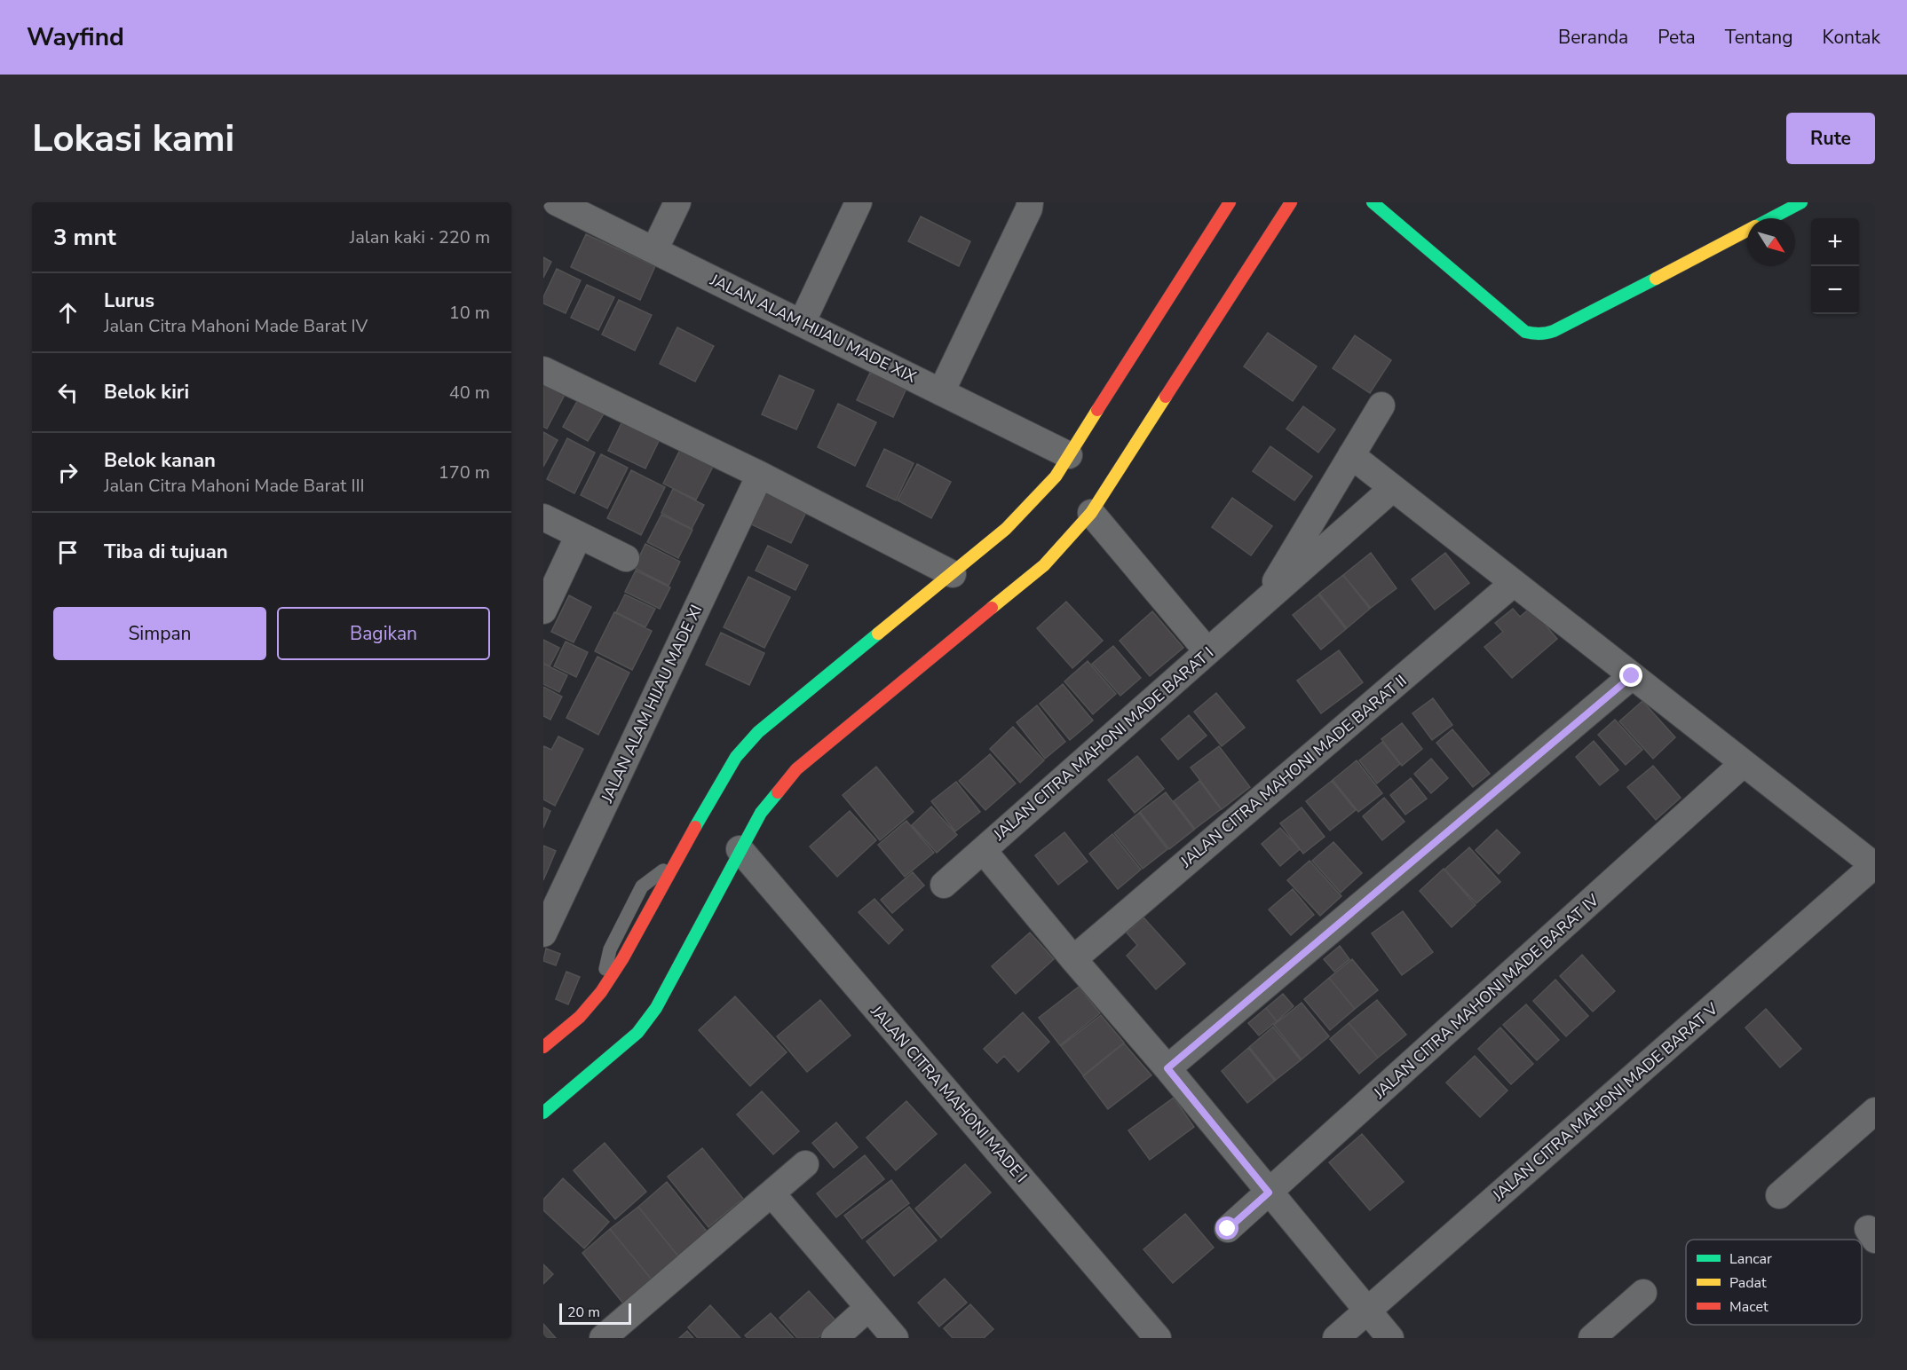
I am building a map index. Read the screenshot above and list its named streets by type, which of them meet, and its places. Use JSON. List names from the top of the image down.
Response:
{
  "streets": {
    "street": [
      "JALAN ALAM HIJAU MADE XIX",
      "JALAN ALAM HIJAU MADE XI",
      "JALAN CITRA MAHONI MADE BARAT I",
      "JALAN CITRA MAHONI MADE BARAT II",
      "JALAN CITRA MAHONI MADE BARAT IV",
      "JALAN CITRA MAHONI MADE I",
      "JALAN CITRA MAHONI MADE BARAT V"
    ]
  },
  "legend": ["Lancar", "Padat", "Macet"],
  "scale_bar": "20 m",
  "north": "bottom right",
  "page": {
    "header": "Wayfind",
    "nav": [
      "Beranda",
      "Peta",
      "Tentang",
      "Kontak"
    ],
    "buttons": [
      "Rute",
      ["Simpan", "Bagikan"]
    ],
    "title": "Lokasi kami",
    "heading": ["3 mnt", "Jalan kaki · 220 m"],
    "map_buttons": ["+", "−"],
    "list": [
      ["Lurus", "Jalan Citra Mahoni Made Barat IV", "10 m"],
      ["Belok kiri", "40 m"],
      ["Belok kanan", "Jalan Citra Mahoni Made Barat III", "170 m"],
      "Tiba di tujuan"
    ],
    "scale": "20 m"
  }
}
